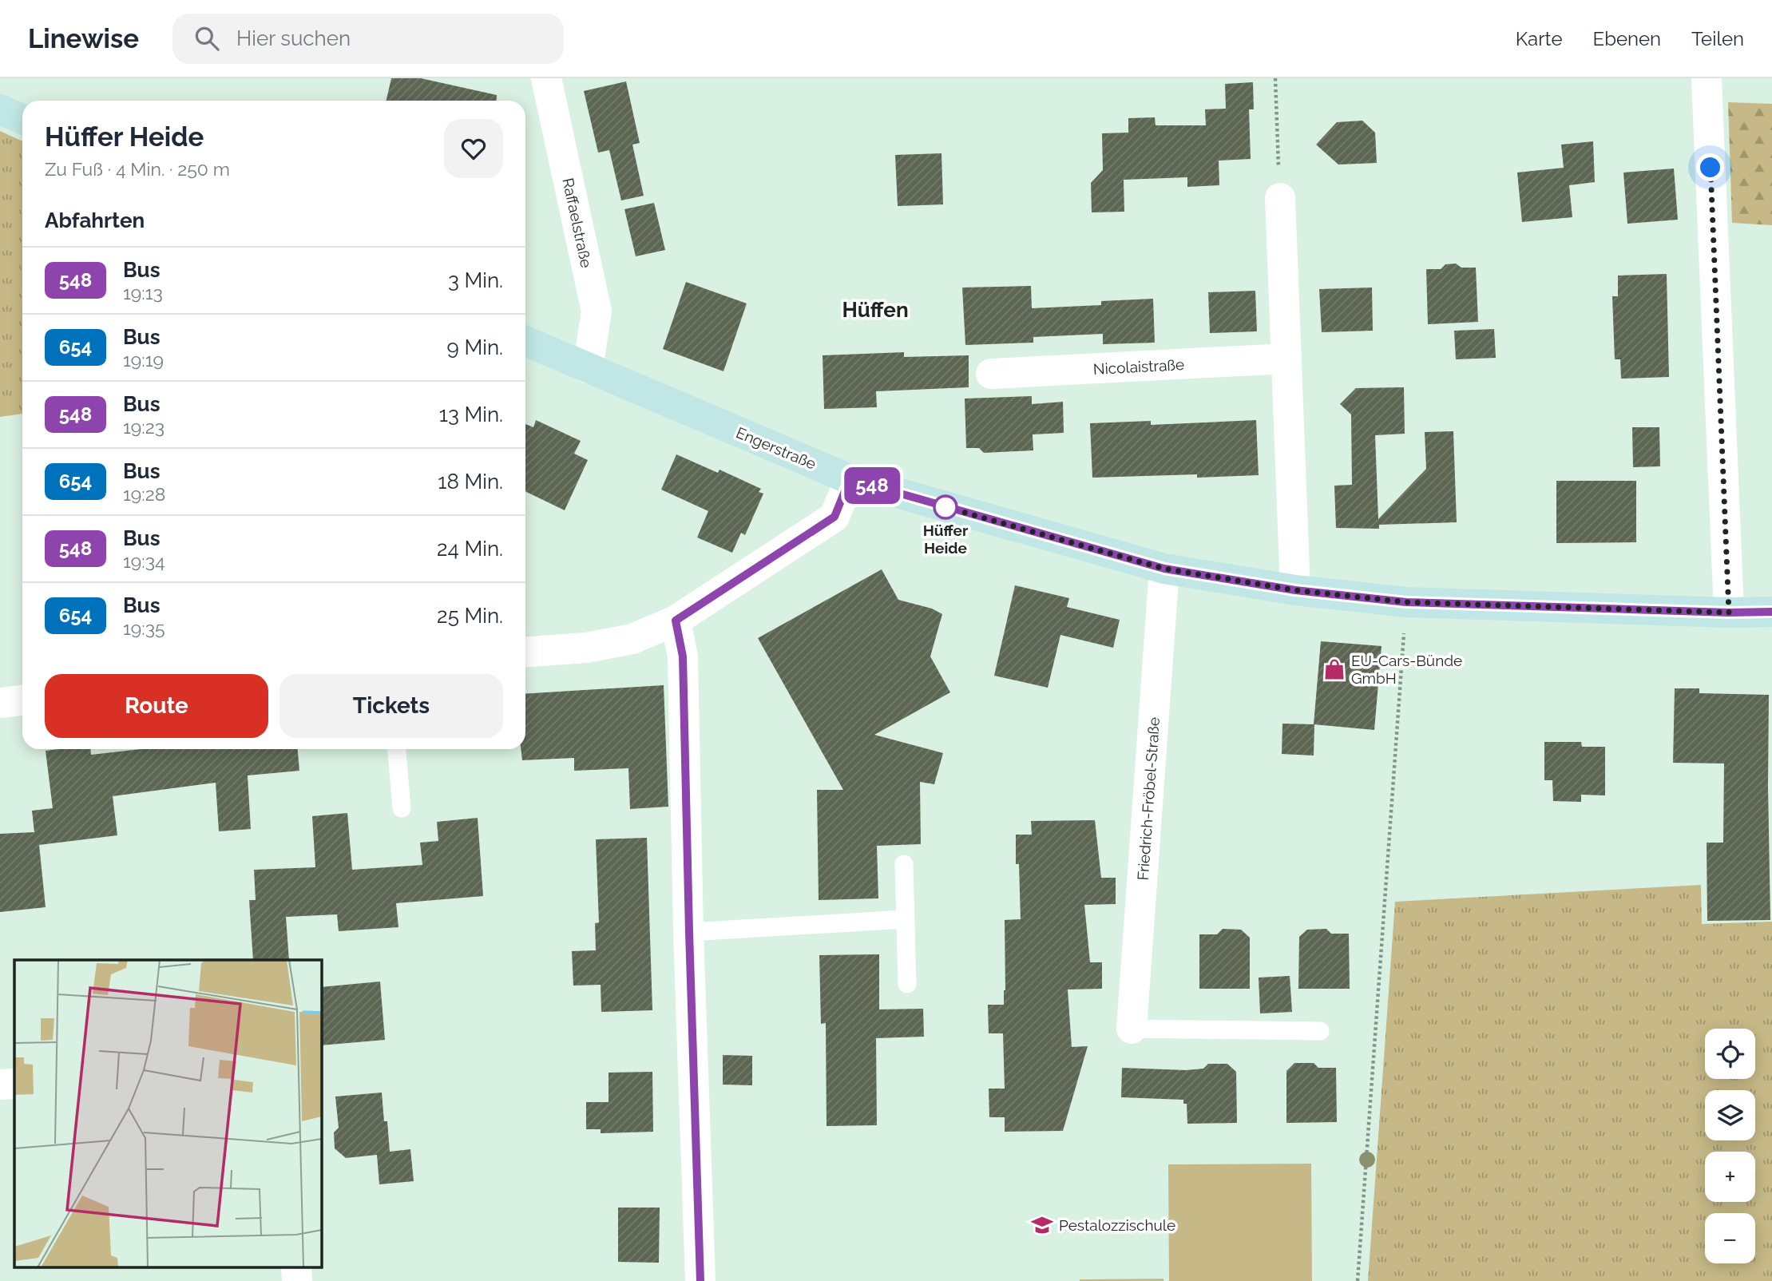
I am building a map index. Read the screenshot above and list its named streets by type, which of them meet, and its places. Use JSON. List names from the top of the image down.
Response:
{
  "streets": {
    "main road": ["Engerstraße"],
    "street": ["Raffaelstraße", "Nicolaistraße", "Friedrich-Fröbel-Straße"]
  },
  "crossings": [
    ["Raffaelstraße", "Engerstraße"],
    ["Engerstraße", "Friedrich-Fröbel-Straße"]
  ],
  "districts": ["Hüffen"],
  "places": {
    "other": ["Hüffer Heide"],
    "shop": ["EU-Cars-Bünde GmbH"],
    "school or university": ["Pestalozzischule"]
  },
  "lines": ["bus line 548"],
  "page": {
    "header": "Linewise",
    "search": "Hier suchen",
    "nav": ["Karte", "Ebenen", "Teilen"],
    "on_map": "548",
    "heading": [
      ["Hüffer Heide", "Zu Fuß · 4 Min. · 250 m"],
      "Abfahrten"
    ],
    "list": [
      {
        "mark": "548",
        "name": "Bus",
        "note": "19:13",
        "value": "3 Min."
      },
      {
        "mark": "654",
        "name": "Bus",
        "note": "19:19",
        "value": "9 Min."
      },
      {
        "mark": "548",
        "name": "Bus",
        "note": "19:23",
        "value": "13 Min."
      },
      {
        "mark": "654",
        "name": "Bus",
        "note": "19:28",
        "value": "18 Min."
      },
      {
        "mark": "548",
        "name": "Bus",
        "note": "19:34",
        "value": "24 Min."
      },
      {
        "mark": "654",
        "name": "Bus",
        "note": "19:35",
        "value": "25 Min."
      }
    ],
    "buttons": ["Route", "Tickets"],
    "map_buttons": ["+", "−"]
  }
}
